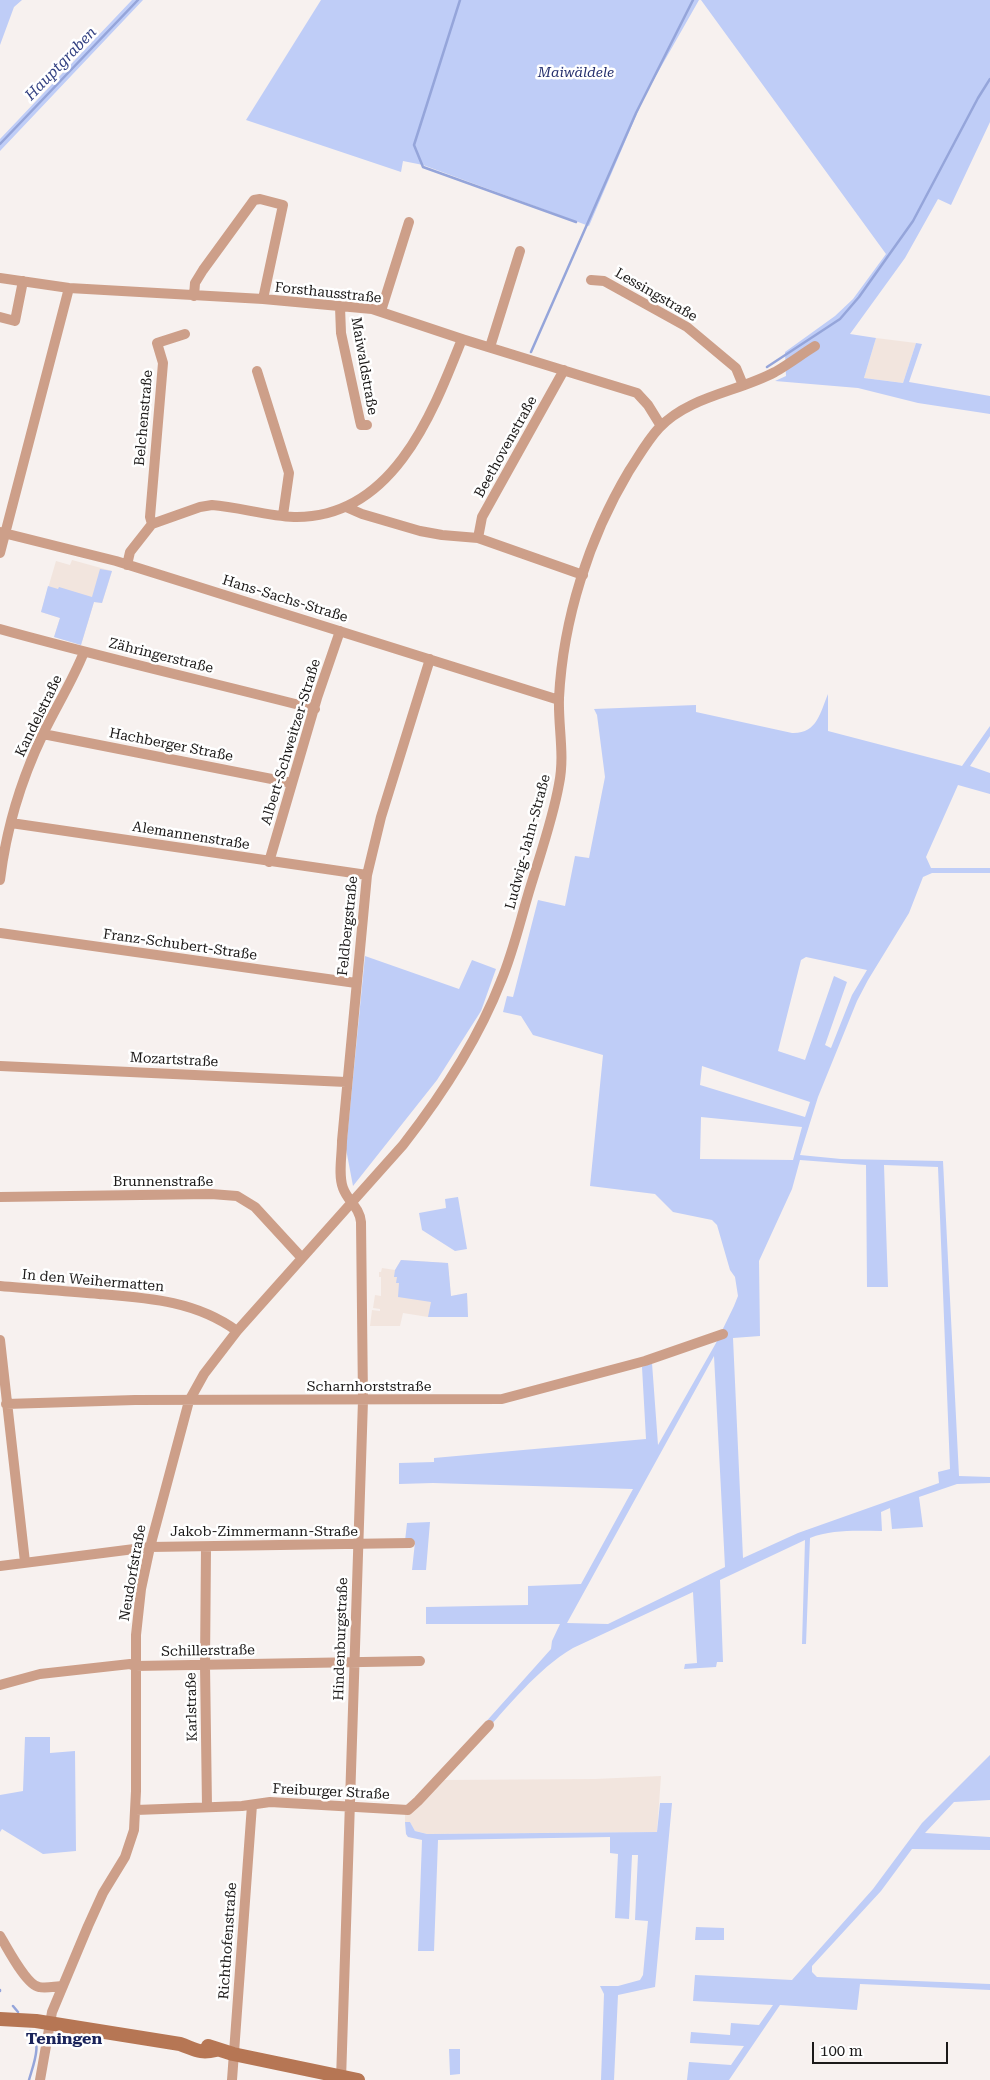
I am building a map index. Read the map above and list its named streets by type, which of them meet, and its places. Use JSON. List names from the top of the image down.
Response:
{
  "streets": {
    "street": [
      "Forsthausstraße",
      "Lessingstraße",
      "Maiwaldstraße",
      "Belchenstraße",
      "Beethovenstraße",
      "Hans-Sachs-Straße",
      "Zähringerstraße",
      "Kandelstraße",
      "Albert-Schweitzer-Straße",
      "Hachberger Straße",
      "Alemannenstraße",
      "Ludwig-Jahn-Straße",
      "Feldbergstraße",
      "Franz-Schubert-Straße",
      "Mozartstraße",
      "Brunnenstraße",
      "In den Weihermatten",
      "Scharnhorststraße",
      "Jakob-Zimmermann-Straße",
      "Neudorfstraße",
      "Hindenburgstraße",
      "Schillerstraße",
      "Karlstraße",
      "Freiburger Straße",
      "Richthofenstraße"
    ]
  },
  "crossings": [
    ["Forsthausstraße", "Maiwaldstraße"],
    ["Forsthausstraße", "Beethovenstraße"],
    ["Forsthausstraße", "Ludwig-Jahn-Straße"],
    ["Lessingstraße", "Ludwig-Jahn-Straße"],
    ["Hans-Sachs-Straße", "Albert-Schweitzer-Straße"],
    ["Hans-Sachs-Straße", "Ludwig-Jahn-Straße"],
    ["Hans-Sachs-Straße", "Feldbergstraße"],
    ["Zähringerstraße", "Kandelstraße"],
    ["Zähringerstraße", "Albert-Schweitzer-Straße"],
    ["Kandelstraße", "Hachberger Straße"],
    ["Kandelstraße", "Alemannenstraße"],
    ["Albert-Schweitzer-Straße", "Hachberger Straße"],
    ["Albert-Schweitzer-Straße", "Alemannenstraße"],
    ["Alemannenstraße", "Feldbergstraße"],
    ["Ludwig-Jahn-Straße", "Feldbergstraße"],
    ["Ludwig-Jahn-Straße", "Neudorfstraße"],
    ["Ludwig-Jahn-Straße", "Hindenburgstraße"],
    ["Feldbergstraße", "Franz-Schubert-Straße"],
    ["Feldbergstraße", "Mozartstraße"],
    ["Feldbergstraße", "Neudorfstraße"],
    ["Feldbergstraße", "Hindenburgstraße"],
    ["Brunnenstraße", "Neudorfstraße"],
    ["In den Weihermatten", "Neudorfstraße"],
    ["Scharnhorststraße", "Neudorfstraße"],
    ["Scharnhorststraße", "Hindenburgstraße"],
    ["Jakob-Zimmermann-Straße", "Neudorfstraße"],
    ["Jakob-Zimmermann-Straße", "Hindenburgstraße"],
    ["Jakob-Zimmermann-Straße", "Karlstraße"],
    ["Neudorfstraße", "Hindenburgstraße"],
    ["Neudorfstraße", "Schillerstraße"],
    ["Neudorfstraße", "Freiburger Straße"],
    ["Hindenburgstraße", "Schillerstraße"],
    ["Hindenburgstraße", "Freiburger Straße"],
    ["Schillerstraße", "Karlstraße"],
    ["Karlstraße", "Freiburger Straße"],
    ["Freiburger Straße", "Richthofenstraße"]
  ],
  "districts": ["Teningen"],
  "water": ["Hauptgraben"],
  "parks": ["Maiwäldele"],
  "scale_bar": "100 m"
}
